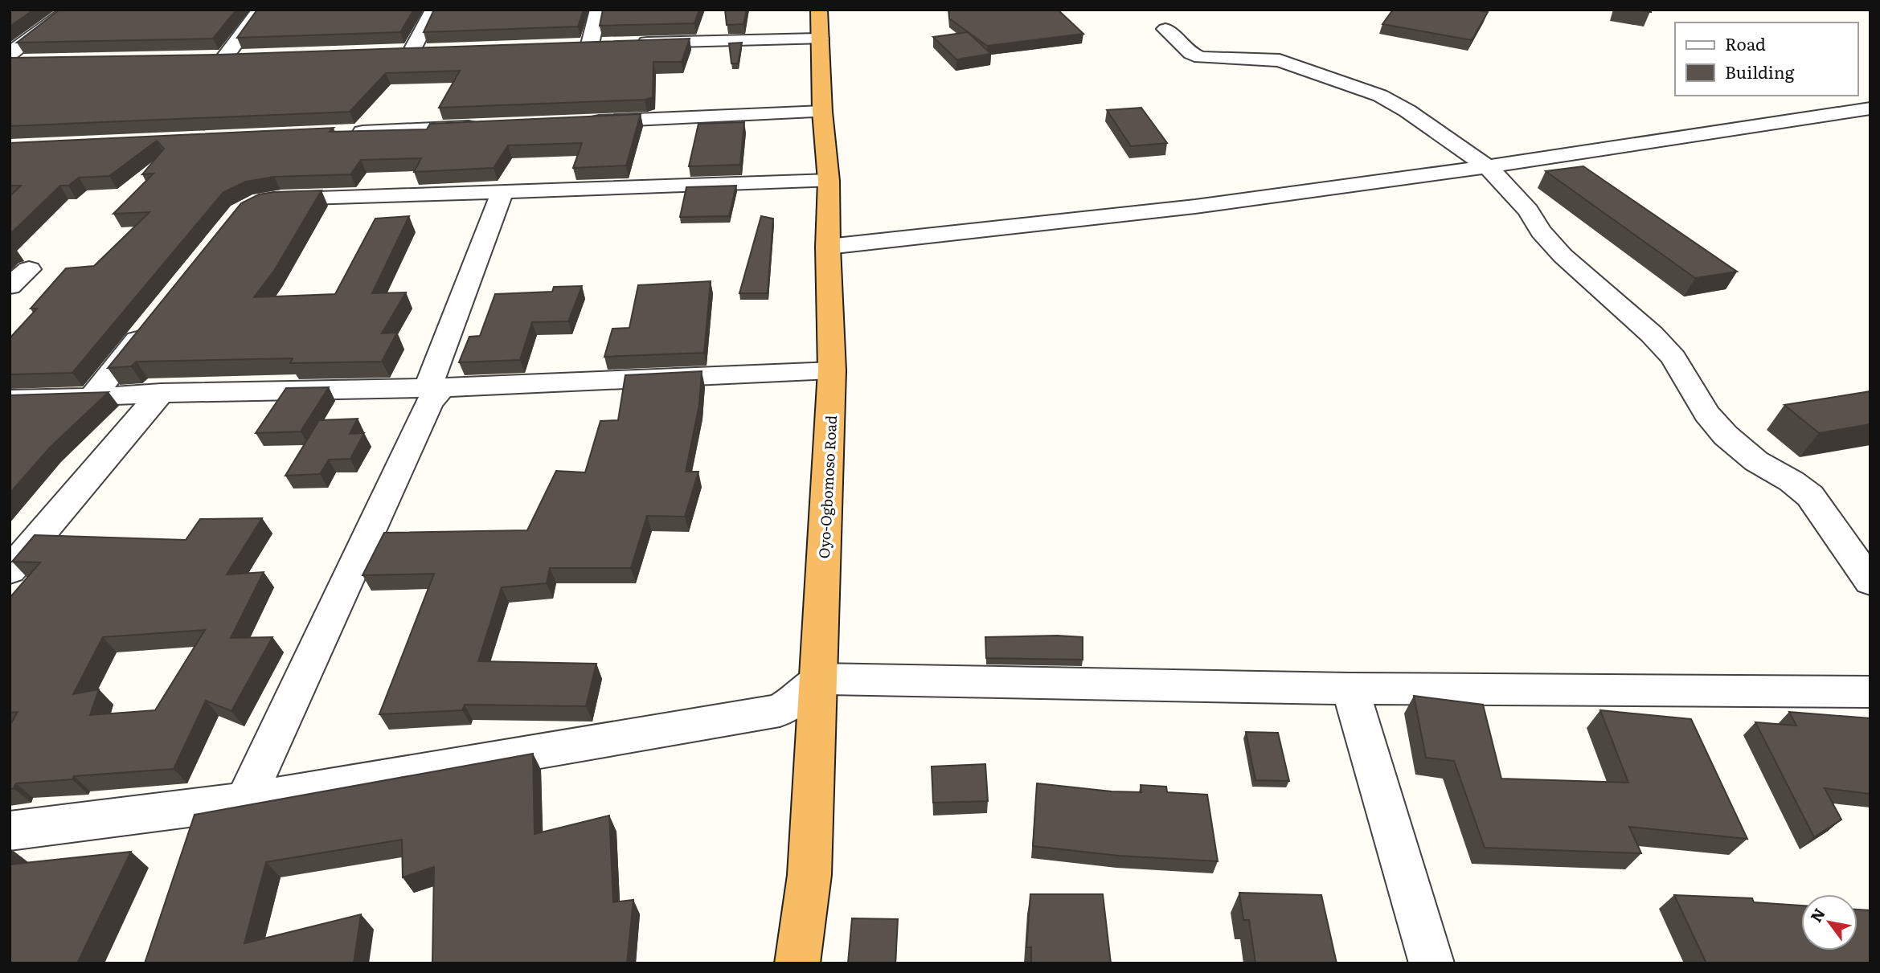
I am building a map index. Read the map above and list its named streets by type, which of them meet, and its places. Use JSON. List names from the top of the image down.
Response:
{
  "streets": {
    "highway": ["Oyo-Ogbomoso Road"]
  },
  "legend": ["Road", "Building"],
  "north": "top left"
}
